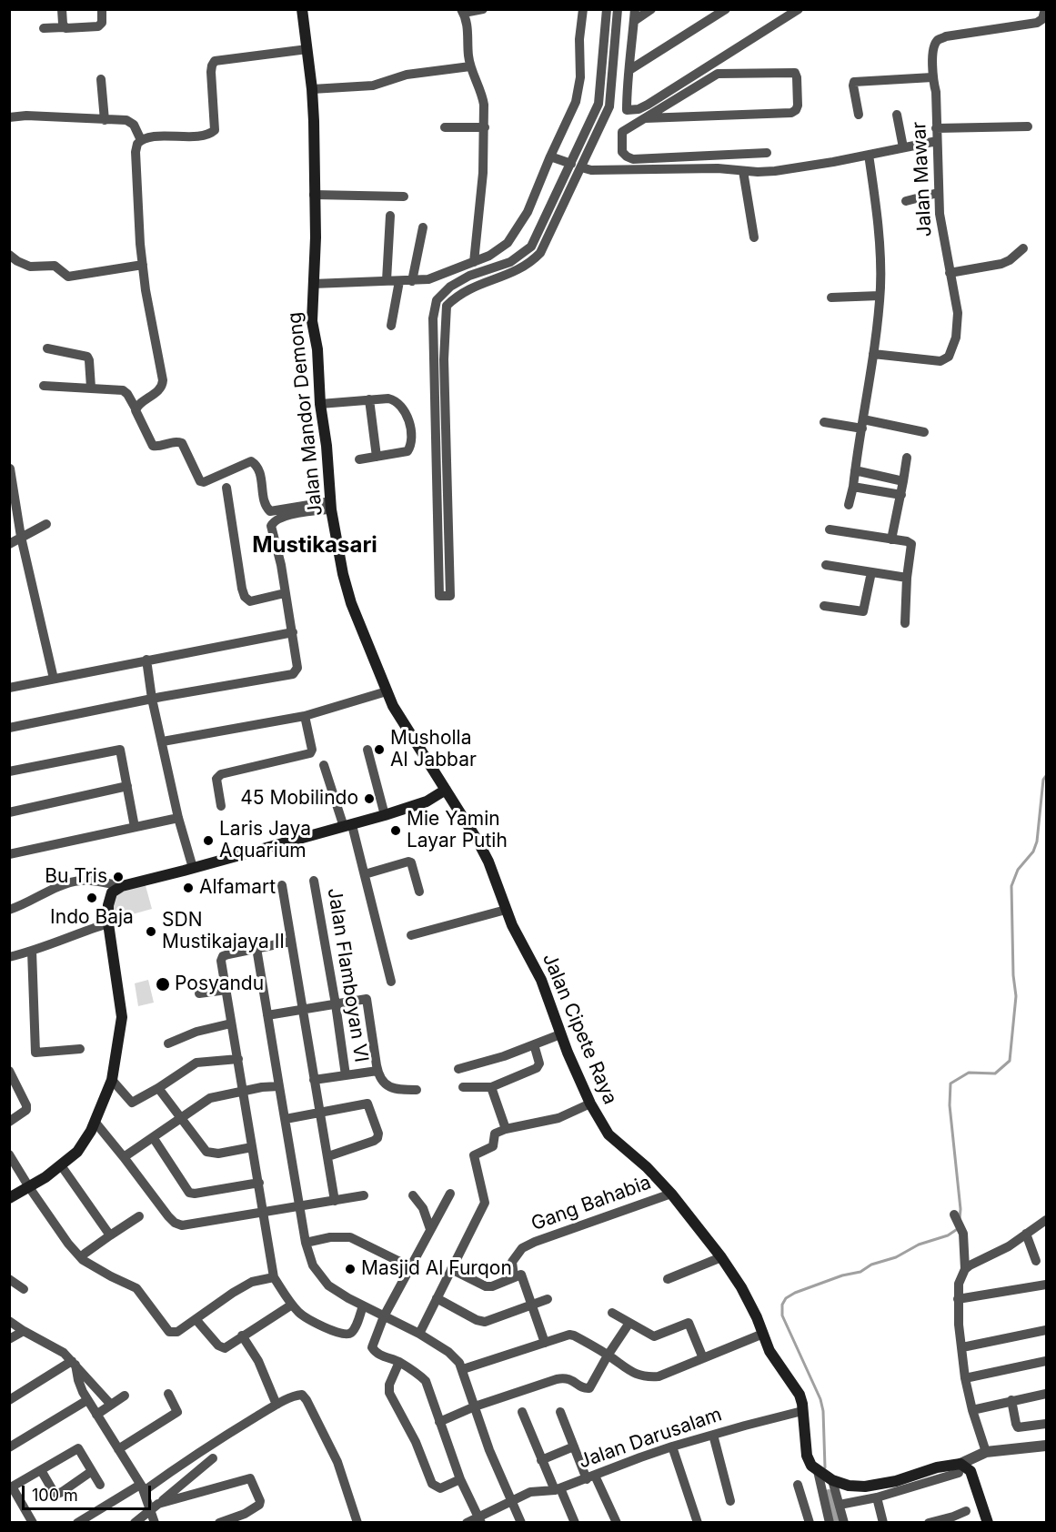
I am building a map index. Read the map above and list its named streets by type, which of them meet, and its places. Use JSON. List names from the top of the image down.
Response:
{
  "streets": {
    "main road": ["Jalan Mandor Demong", "Jalan Cipete Raya"],
    "street": [
      "Jalan Mawar",
      "Jalan Flamboyan VI",
      "Gang Bahabia",
      "Jalan Darusalam"
    ]
  },
  "crossings": [
    ["Jalan Mandor Demong", "Jalan Cipete Raya"],
    ["Jalan Cipete Raya", "Gang Bahabia"],
    ["Jalan Cipete Raya", "Jalan Darusalam"]
  ],
  "districts": ["Mustikasari"],
  "places": [
    "Musholla Al Jabbar",
    "45 Mobilindo",
    "Mie Yamin Layar Putih",
    "Laris Jaya Aquarium",
    "Bu Tris",
    "Alfamart",
    "Indo Baja",
    "SDN Mustikajaya II",
    "Posyandu",
    "Masjid Al Furqon"
  ],
  "scale_bar": "100 m"
}
